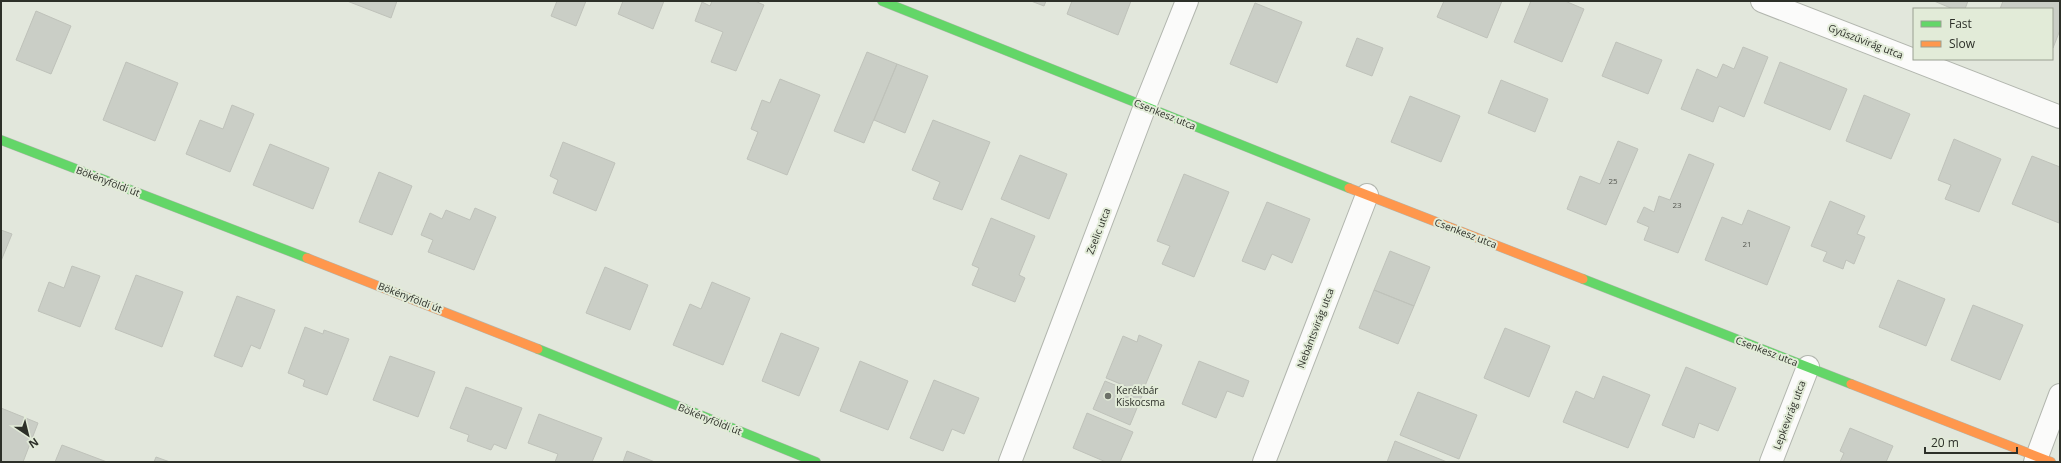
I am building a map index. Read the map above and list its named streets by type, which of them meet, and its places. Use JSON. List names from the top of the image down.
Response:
{
  "streets": {
    "street": [
      "Gyűszűvirág utca",
      "Csenkesz utca",
      "Bökényföldi út",
      "Zselic utca",
      "Nebántsvirág utca",
      "Lepkevirág utca"
    ]
  },
  "crossings": [
    ["Csenkesz utca", "Zselic utca"],
    ["Csenkesz utca", "Nebántsvirág utca"],
    ["Csenkesz utca", "Lepkevirág utca"]
  ],
  "places": ["Kerékbár Kiskocsma"],
  "house_numbers": ["25", "23", "21"],
  "legend": ["Fast", "Slow"],
  "scale_bar": "20 m",
  "north": "bottom right"
}
